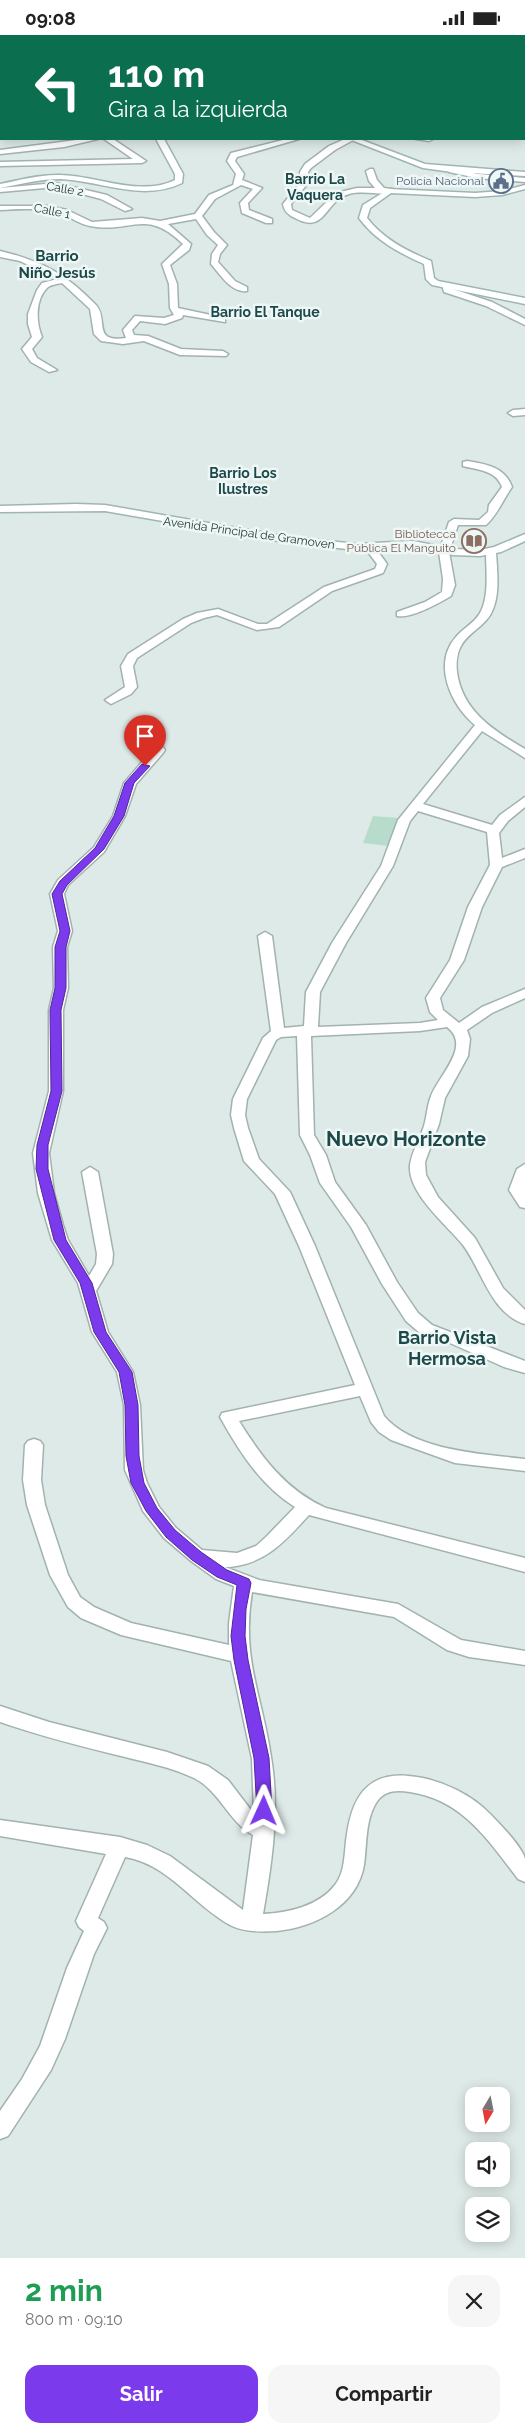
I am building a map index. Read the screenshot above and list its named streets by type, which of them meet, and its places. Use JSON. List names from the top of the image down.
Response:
{
  "streets": {
    "street": ["Calle 2", "Calle 1", "Avenida Principal de Gramoven"]
  },
  "districts": [
    "Barrio La Vaquera",
    "Barrio Niño Jesús",
    "Barrio El Tanque",
    "Barrio Los Ilustres",
    "Nuevo Horizonte",
    "Barrio Vista Hermosa"
  ],
  "places": {
    "public building": ["Policía Nacional"],
    "library": ["Bibliotecca Pública El Manguito"]
  },
  "north": "bottom",
  "page": {
    "status": "09:08",
    "turn": ["110 m", "Gira a la izquierda"],
    "heading": ["2 min", "800 m · 09:10"],
    "buttons": ["Salir", "Compartir"]
  }
}
